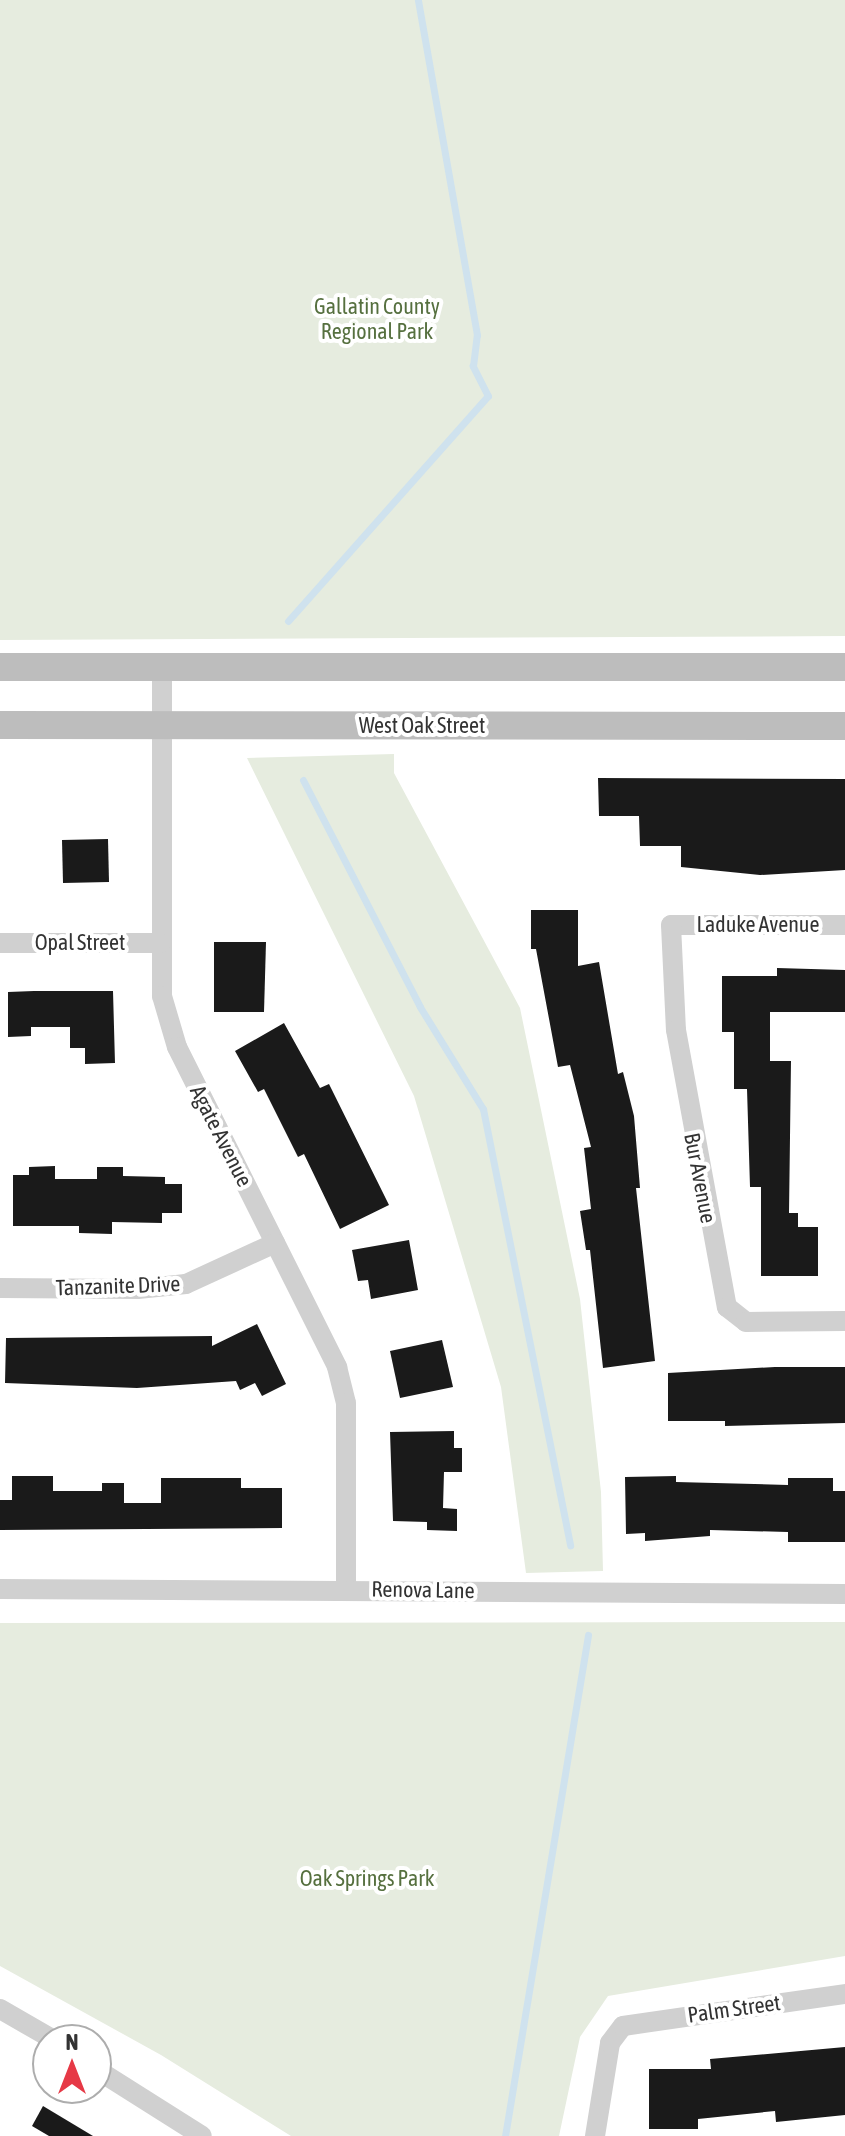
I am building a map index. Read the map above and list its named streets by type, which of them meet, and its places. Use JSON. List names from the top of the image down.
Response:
{
  "streets": {
    "main road": ["West Oak Street"],
    "street": [
      "Laduke Avenue",
      "Opal Street",
      "Agate Avenue",
      "Bur Avenue",
      "Tanzanite Drive",
      "Renova Lane",
      "Palm Street"
    ]
  },
  "crossings": [
    ["West Oak Street", "Agate Avenue"],
    ["Laduke Avenue", "Bur Avenue"],
    ["Opal Street", "Agate Avenue"],
    ["Agate Avenue", "Tanzanite Drive"],
    ["Agate Avenue", "Renova Lane"]
  ],
  "parks": ["Gallatin County Regional Park", "Oak Springs Park"],
  "north": "top"
}
